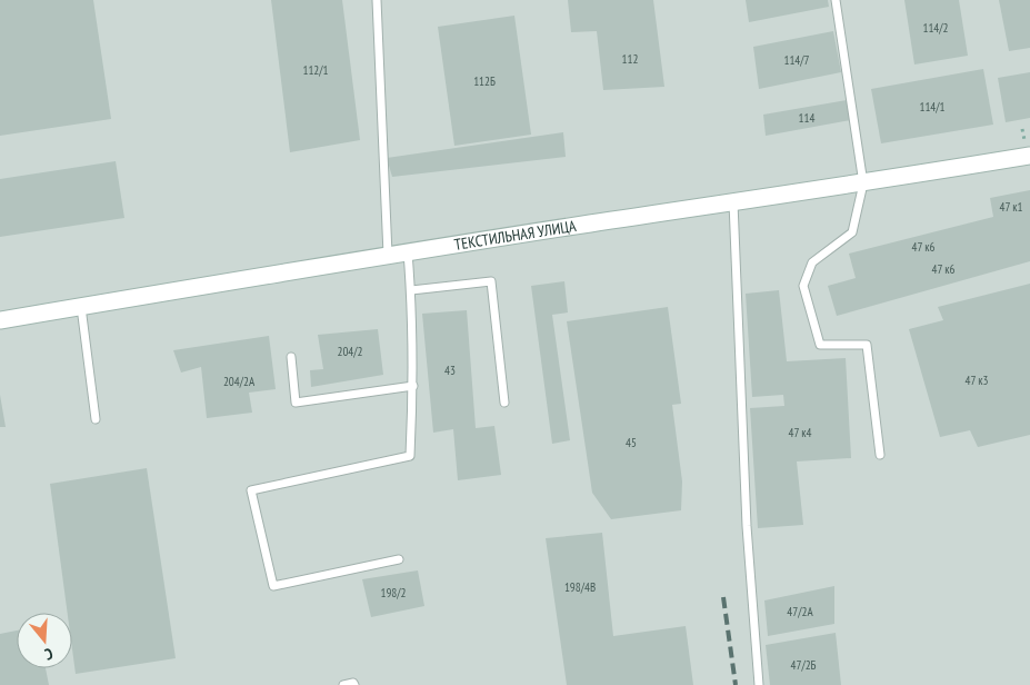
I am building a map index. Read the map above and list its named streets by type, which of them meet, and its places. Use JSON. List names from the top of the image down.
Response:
{
  "streets": {
    "main road": ["ТЕКСТИЛЬНАЯ УЛИЦА"]
  },
  "house_numbers": [
    "114/2",
    "112",
    "114/7",
    "112/1",
    "112Б",
    "114/1",
    "114",
    "47 к1",
    "47 к6",
    "47 к6",
    "204/2",
    "43",
    "47 к3",
    "204/2А",
    "47 к4",
    "45",
    "198/4В",
    "198/2",
    "47/2А",
    "47/2Б"
  ],
  "north": "bottom"
}
